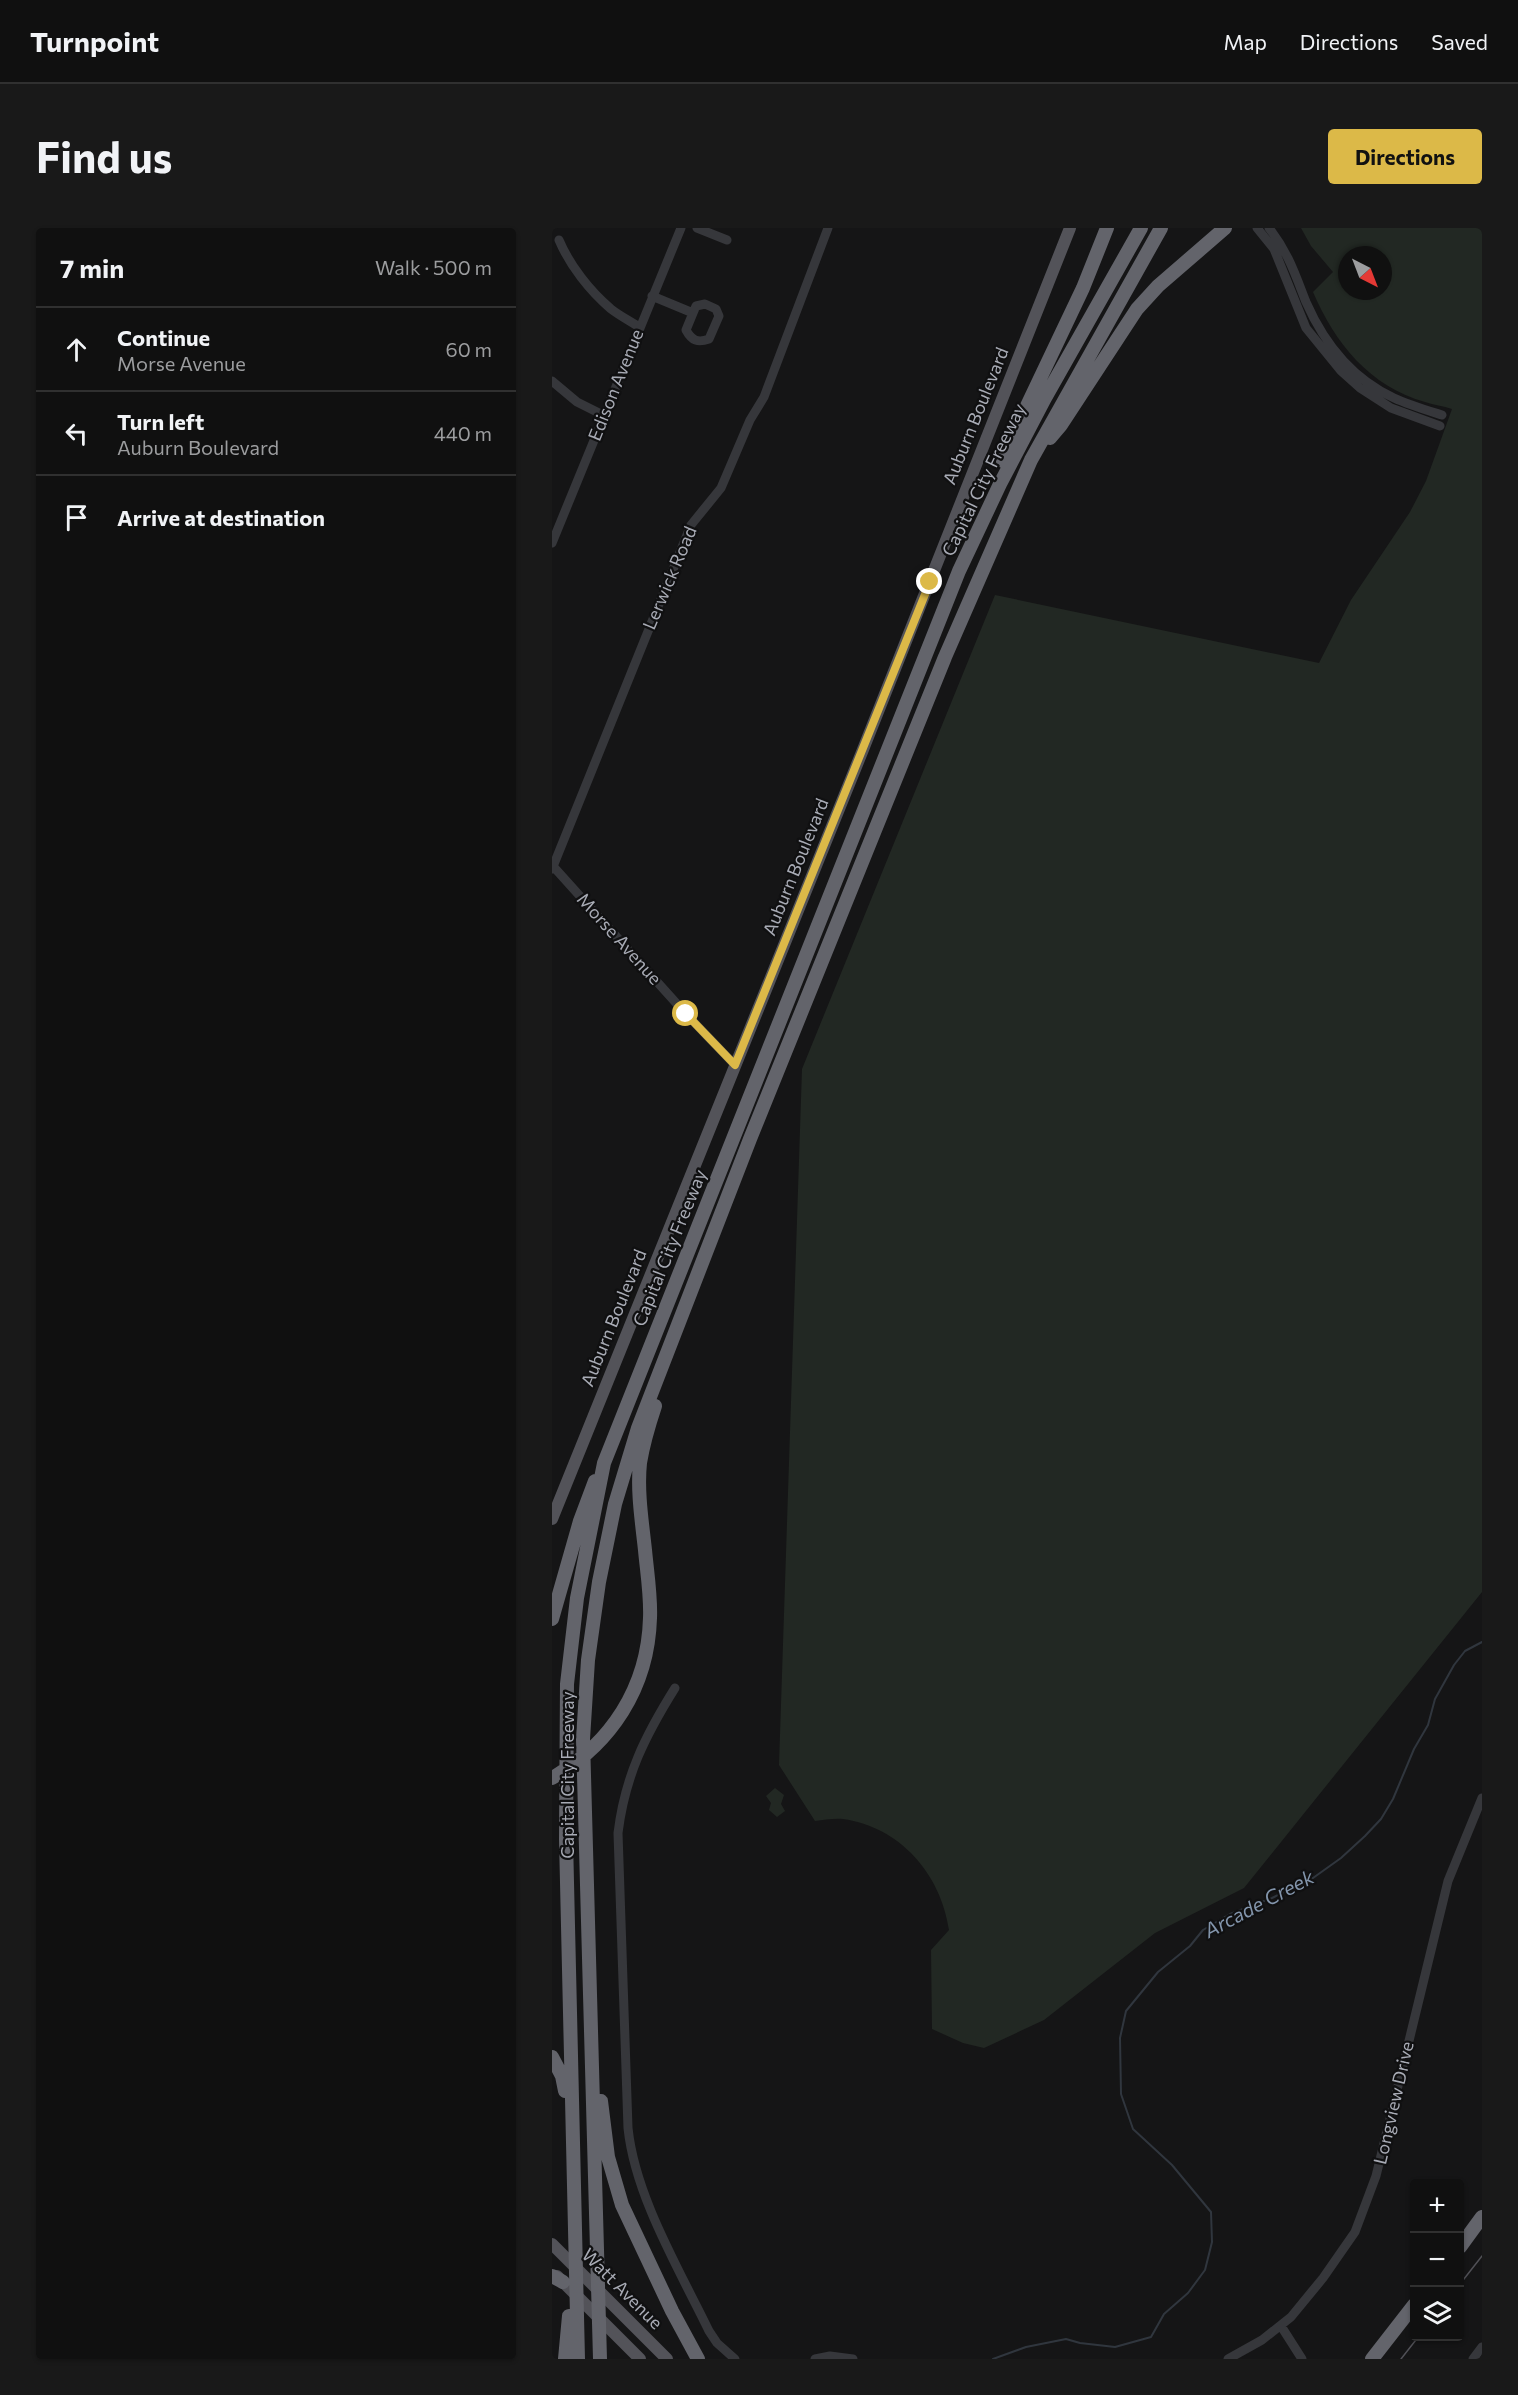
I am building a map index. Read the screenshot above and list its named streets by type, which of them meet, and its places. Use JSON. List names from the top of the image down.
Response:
{
  "streets": {
    "highway": ["Capital City Freeway"],
    "main road": ["Auburn Boulevard", "Watt Avenue"],
    "street": [
      "Edison Avenue",
      "Lerwick Road",
      "Morse Avenue",
      "Longview Drive"
    ]
  },
  "crossings": [
    ["Auburn Boulevard", "Morse Avenue"],
    ["Capital City Freeway", "Watt Avenue"],
    ["Lerwick Road", "Morse Avenue"]
  ],
  "water": ["Arcade Creek"],
  "north": "bottom right",
  "page": {
    "header": "Turnpoint",
    "nav": ["Map", "Directions", "Saved"],
    "buttons": "Directions",
    "title": "Find us",
    "heading": ["7 min", "Walk · 500 m"],
    "list": [
      ["Continue", "Morse Avenue", "60 m"],
      ["Turn left", "Auburn Boulevard", "440 m"],
      "Arrive at destination"
    ],
    "map_buttons": ["+", "−"]
  }
}
